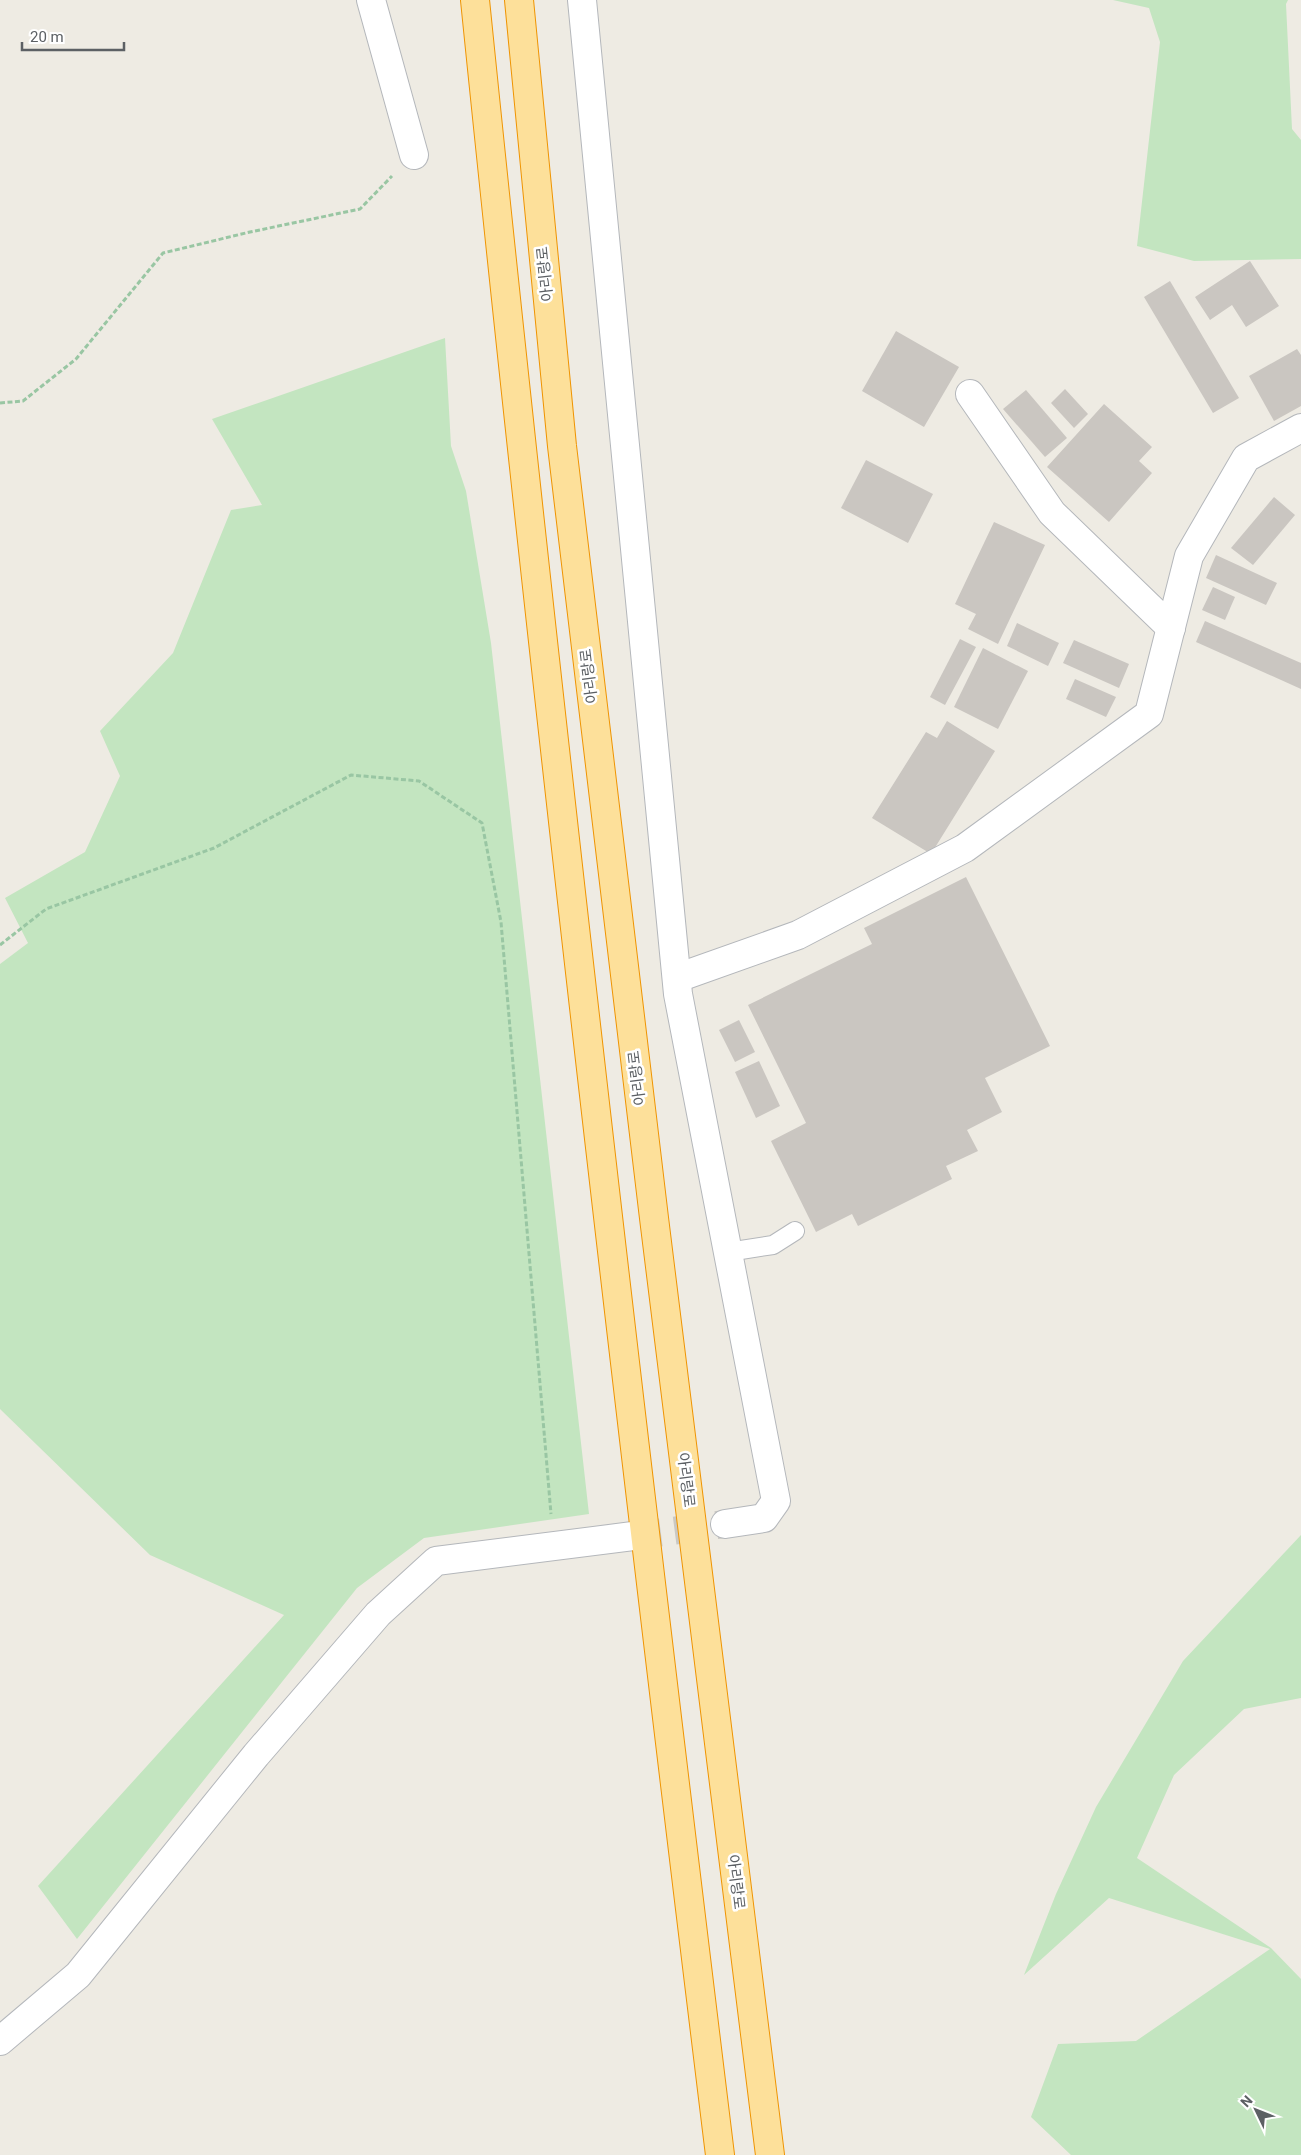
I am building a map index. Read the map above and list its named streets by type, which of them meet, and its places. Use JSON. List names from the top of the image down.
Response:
{
  "streets": {
    "highway": ["아리랑로"]
  },
  "scale_bar": "20 m",
  "north": "top left"
}
